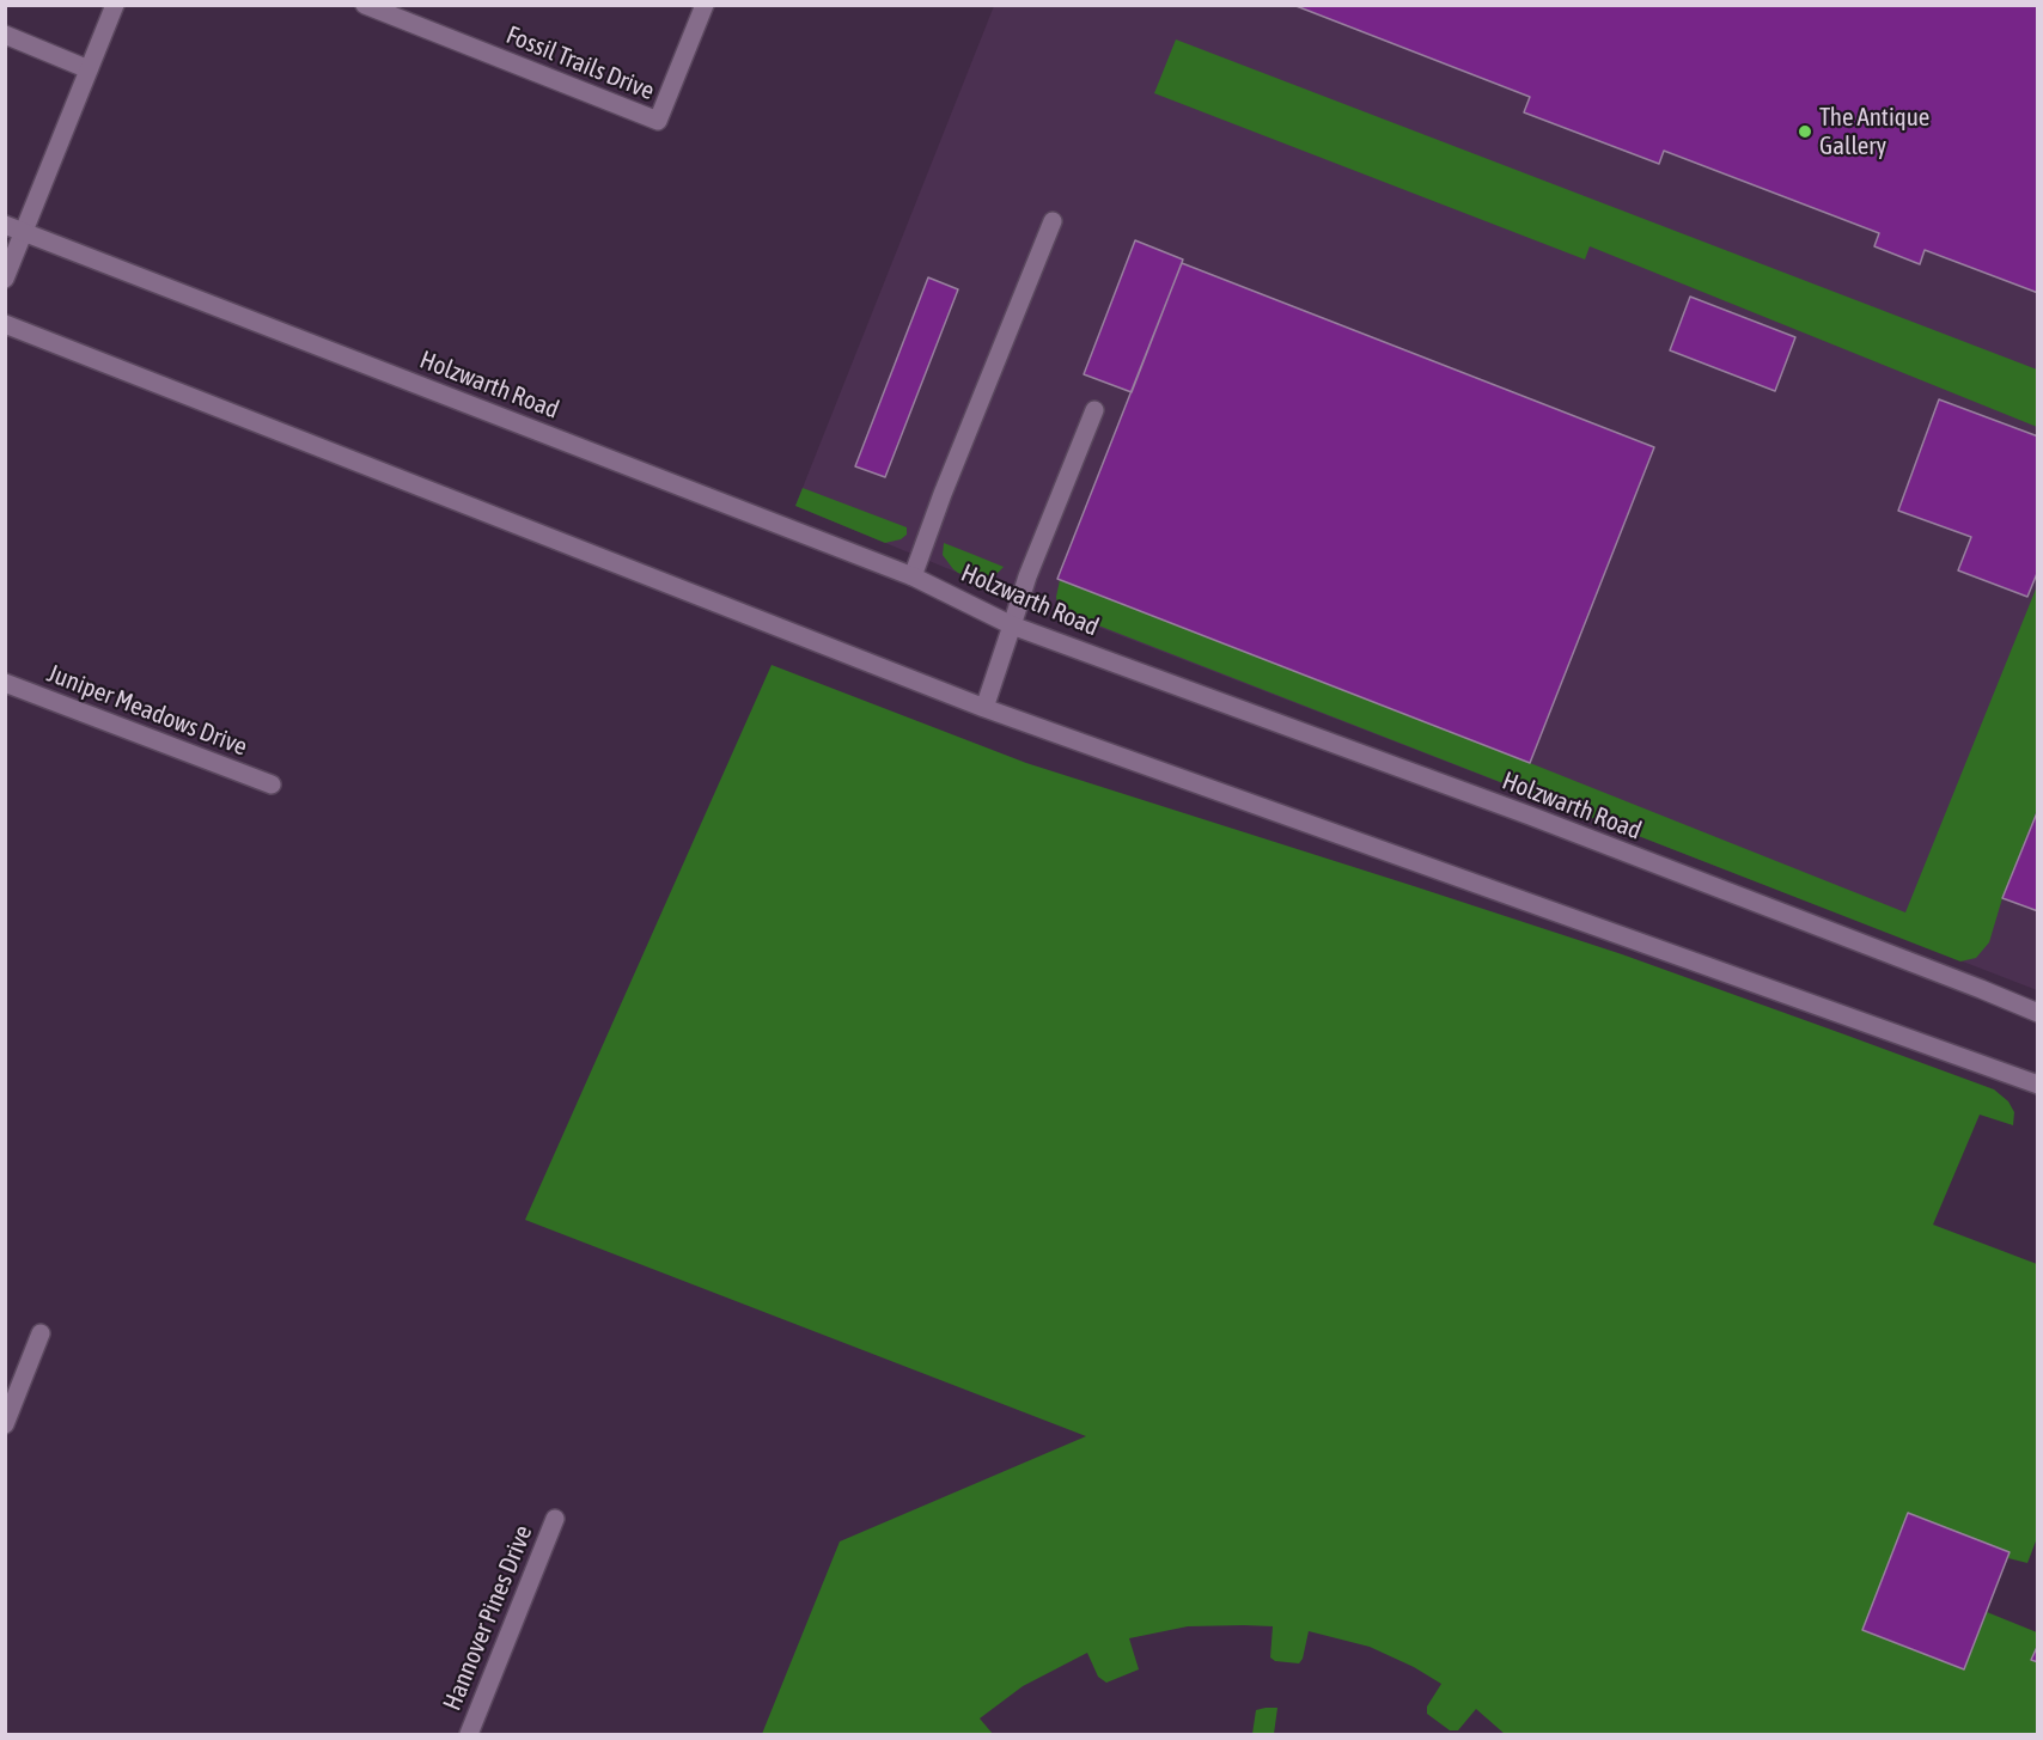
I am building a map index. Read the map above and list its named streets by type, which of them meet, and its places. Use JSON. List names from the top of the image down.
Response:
{
  "streets": {
    "main road": [
      "Fossil Trails Drive",
      "Holzwarth Road",
      "Juniper Meadows Drive",
      "Hannover Pines Drive"
    ]
  },
  "places": ["The Antique Gallery"]
}
